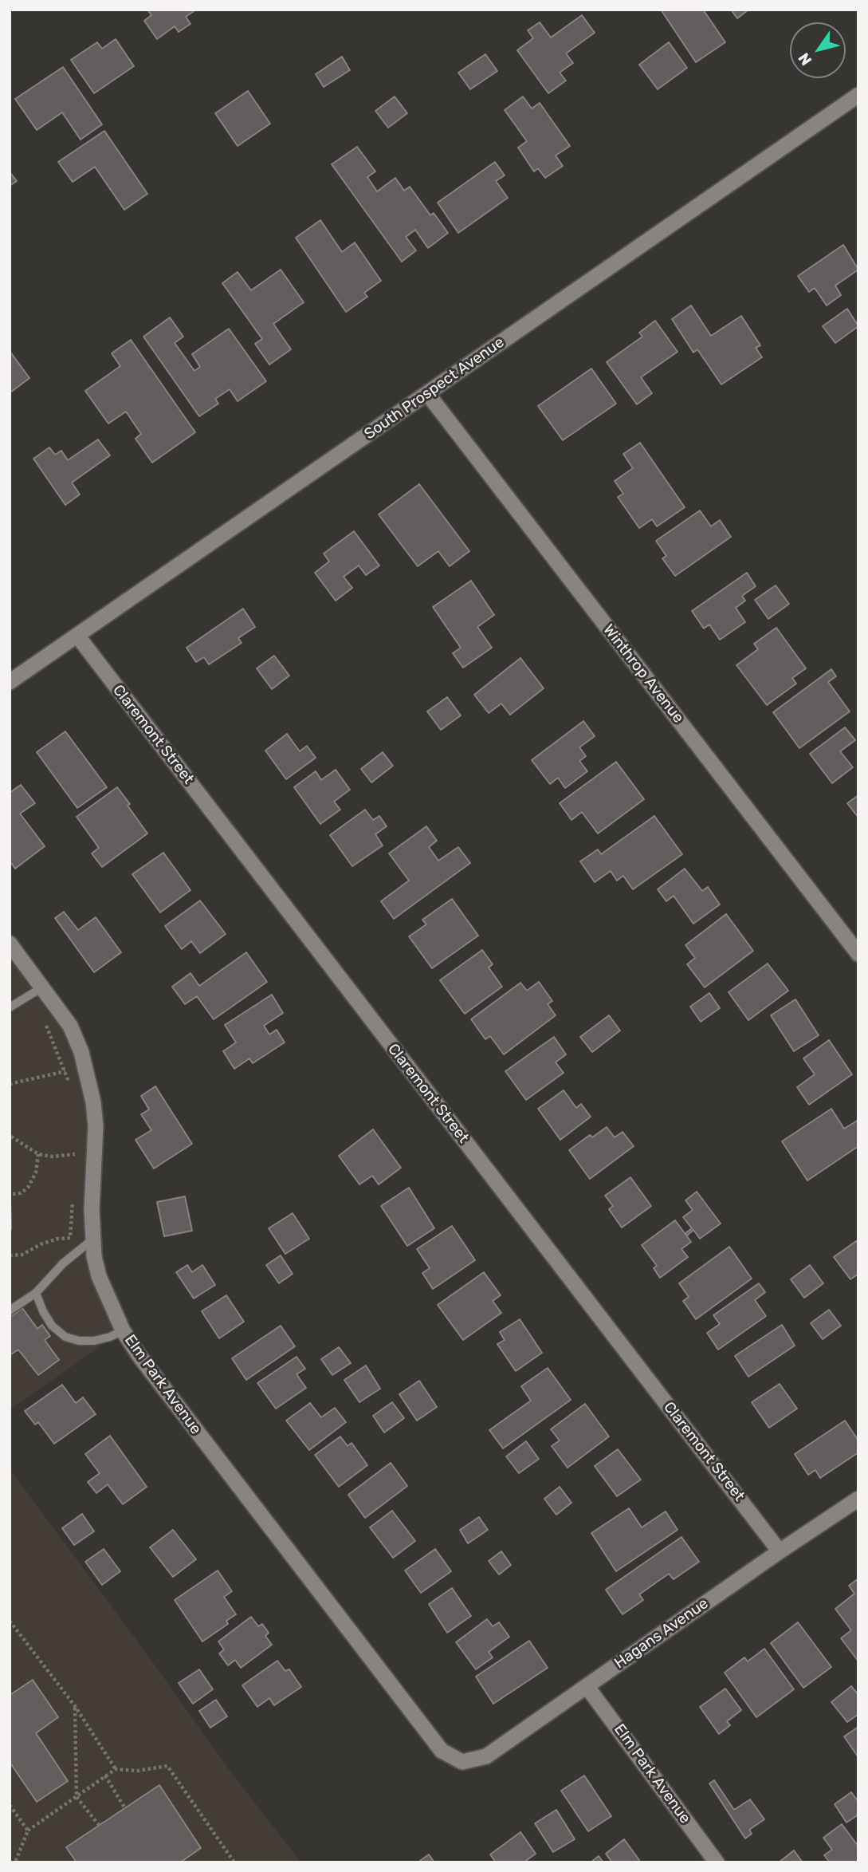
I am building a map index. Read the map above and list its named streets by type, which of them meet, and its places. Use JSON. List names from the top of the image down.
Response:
{
  "streets": {
    "street": [
      "South Prospect Avenue",
      "Winthrop Avenue",
      "Claremont Street",
      "Elm Park Avenue",
      "Hagans Avenue"
    ]
  },
  "crossings": [
    ["South Prospect Avenue", "Winthrop Avenue"],
    ["South Prospect Avenue", "Claremont Street"],
    ["Claremont Street", "Hagans Avenue"],
    ["Elm Park Avenue", "Hagans Avenue"]
  ],
  "north": "bottom left"
}
